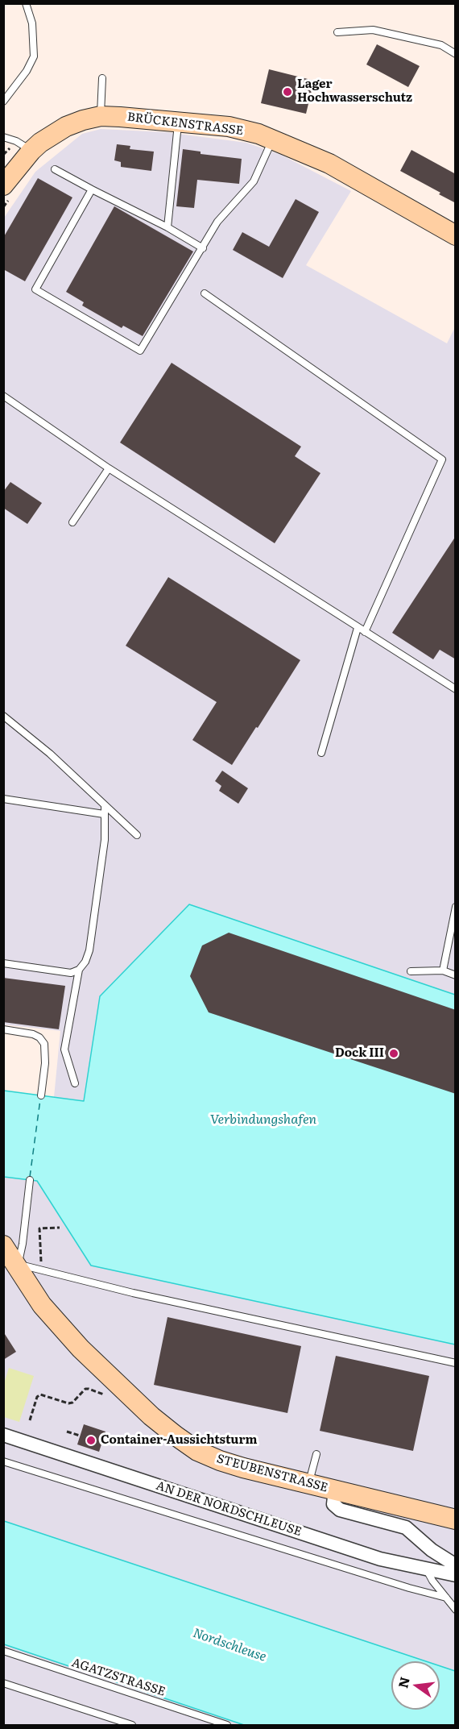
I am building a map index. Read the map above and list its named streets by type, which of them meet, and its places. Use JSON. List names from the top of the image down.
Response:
{
  "streets": {
    "street": ["BRÜCKENSTRASSE", "STEUBENSTRASSE", "AN DER NORDSCHLEUSE"],
    "lane": ["AGATZSTRASSE"]
  },
  "water": ["Verbindungshafen", "Nordschleuse"],
  "places": ["Lager Hochwasserschutz", "Dock III", "Container-Aussichtsturm"],
  "north": "left"
}
